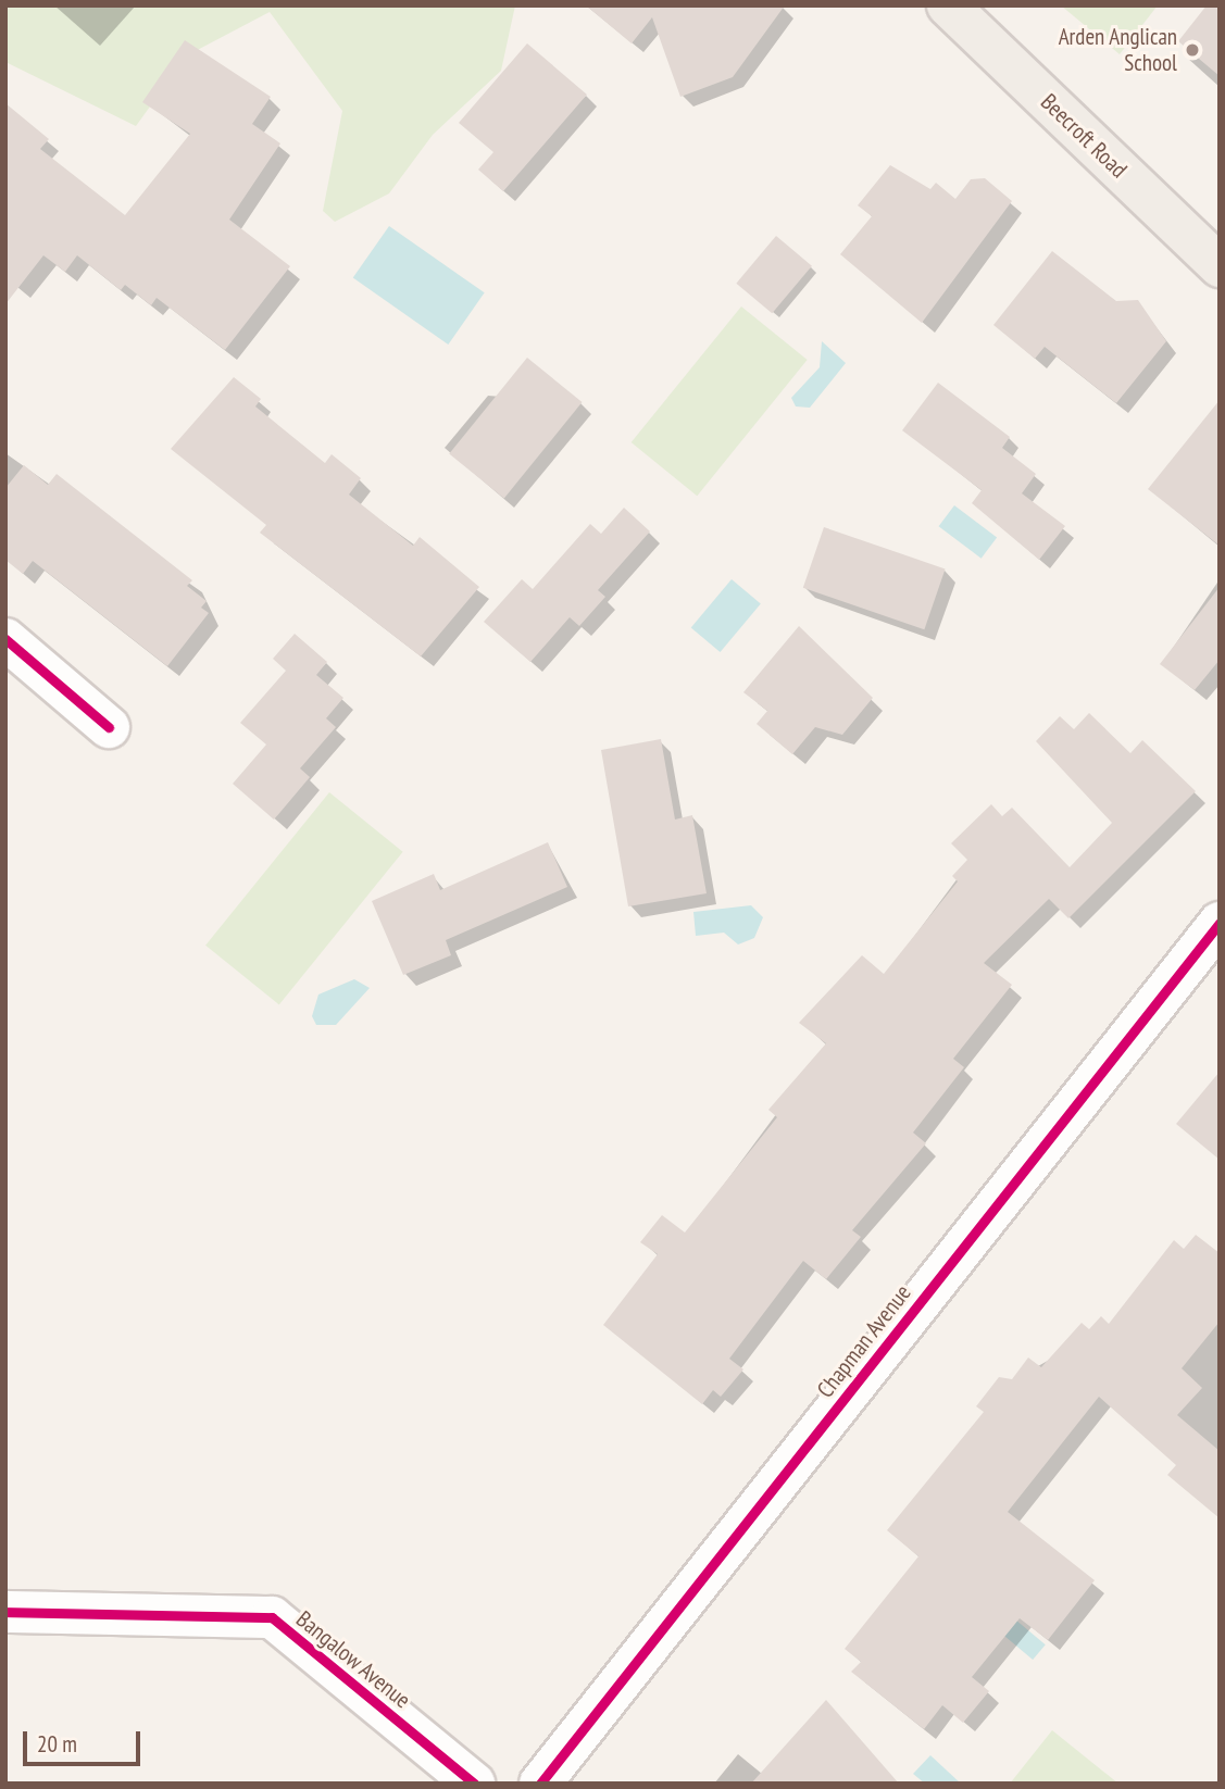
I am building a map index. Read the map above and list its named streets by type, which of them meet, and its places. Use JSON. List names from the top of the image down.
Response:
{
  "streets": {
    "main road": ["Beecroft Road"],
    "street": ["Chapman Avenue", "Bangalow Avenue"]
  },
  "places": ["Arden Anglican School"],
  "scale_bar": "20 m"
}
